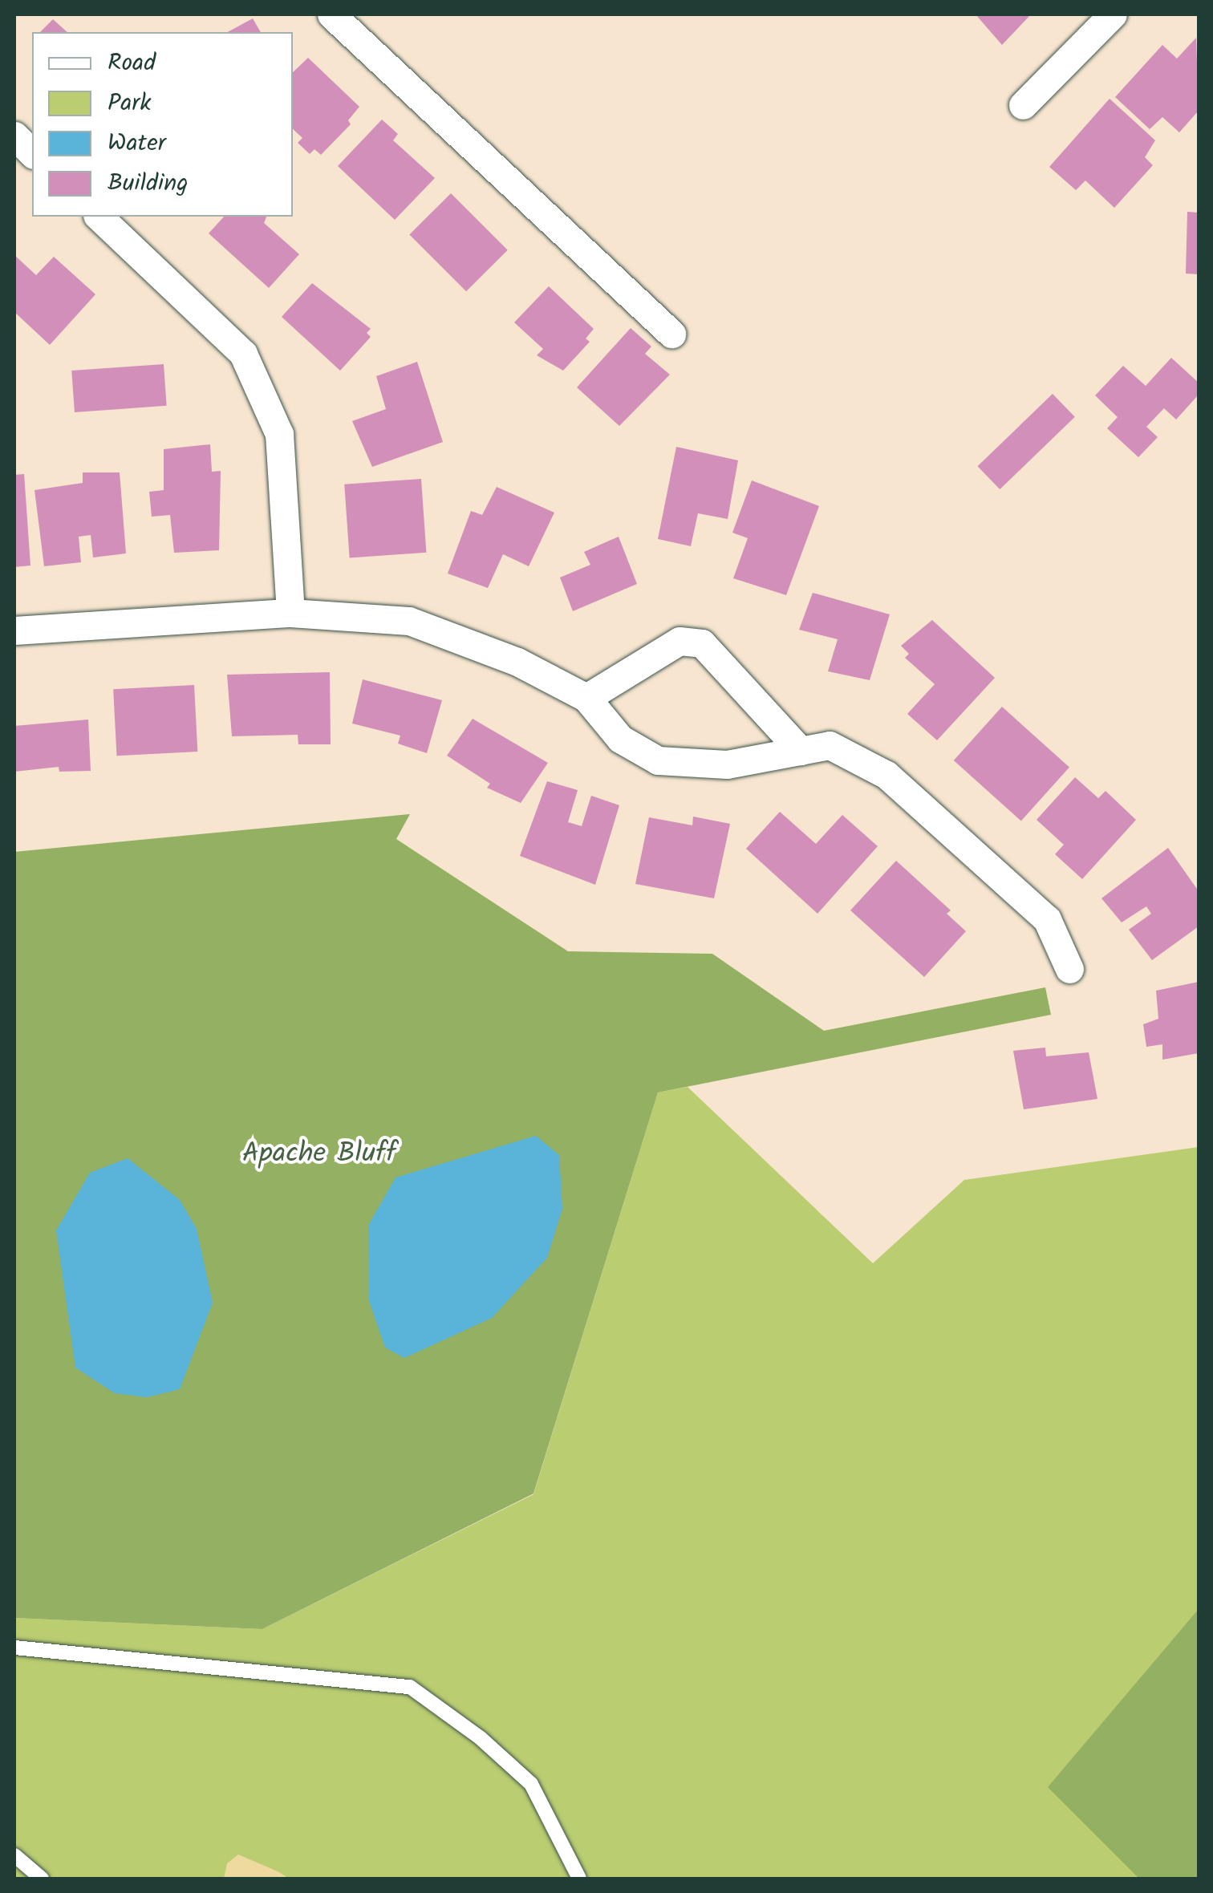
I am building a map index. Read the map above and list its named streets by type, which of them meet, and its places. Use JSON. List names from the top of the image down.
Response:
{
  "parks": ["Apache Bluff"],
  "legend": [
    "Road",
    "Park",
    "Water",
    "Building"
  ]
}
